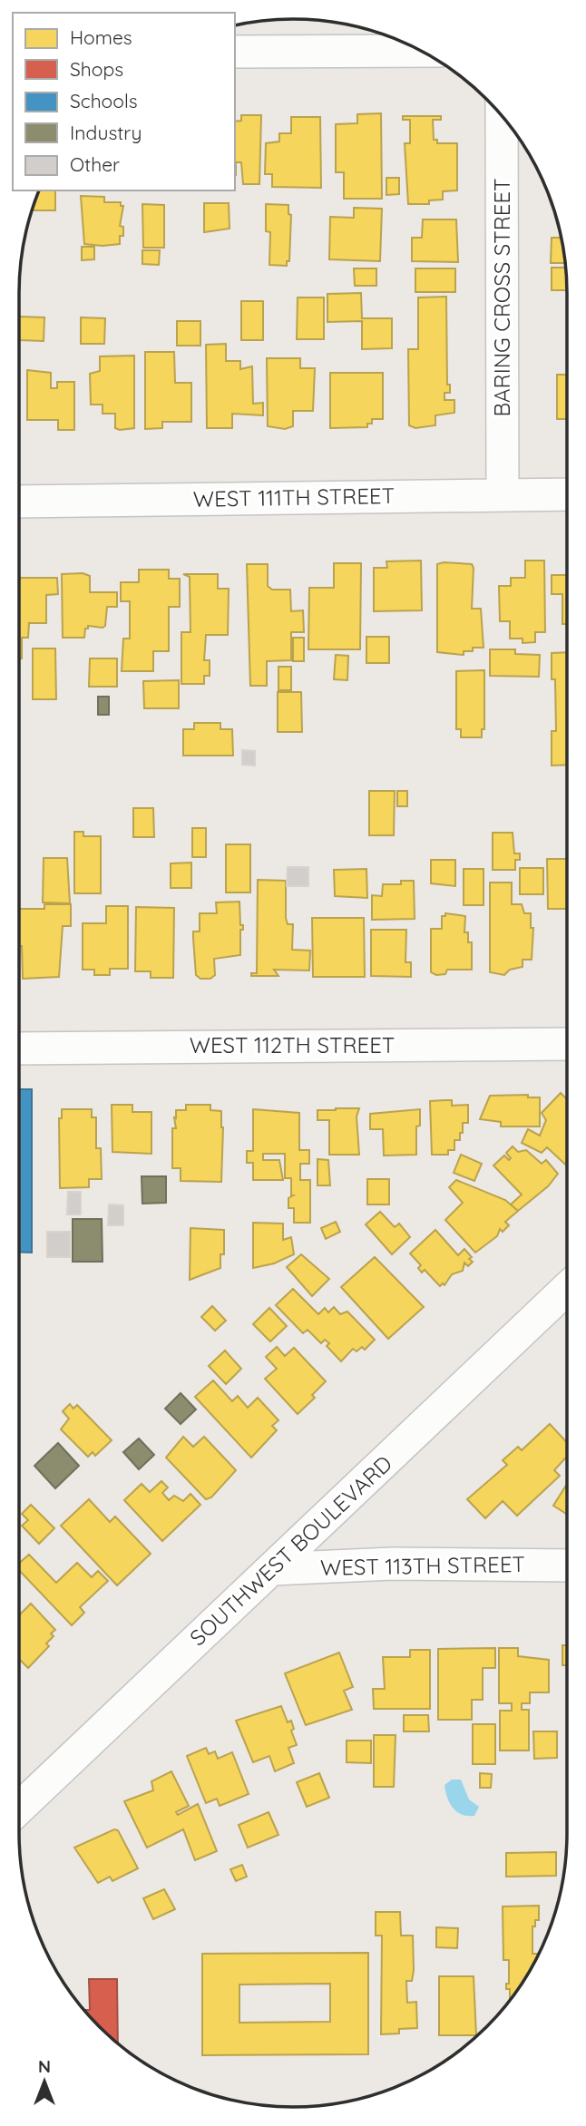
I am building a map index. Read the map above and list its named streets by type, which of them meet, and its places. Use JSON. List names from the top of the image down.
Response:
{
  "streets": {
    "street": [
      "BARING CROSS STREET",
      "WEST 111TH STREET",
      "WEST 112TH STREET",
      "SOUTHWEST BOULEVARD",
      "WEST 113TH STREET"
    ]
  },
  "crossings": [
    ["BARING CROSS STREET", "WEST 111TH STREET"],
    ["SOUTHWEST BOULEVARD", "WEST 113TH STREET"]
  ],
  "legend": [
    "Homes",
    "Shops",
    "Schools",
    "Industry",
    "Other"
  ],
  "north": "top"
}
